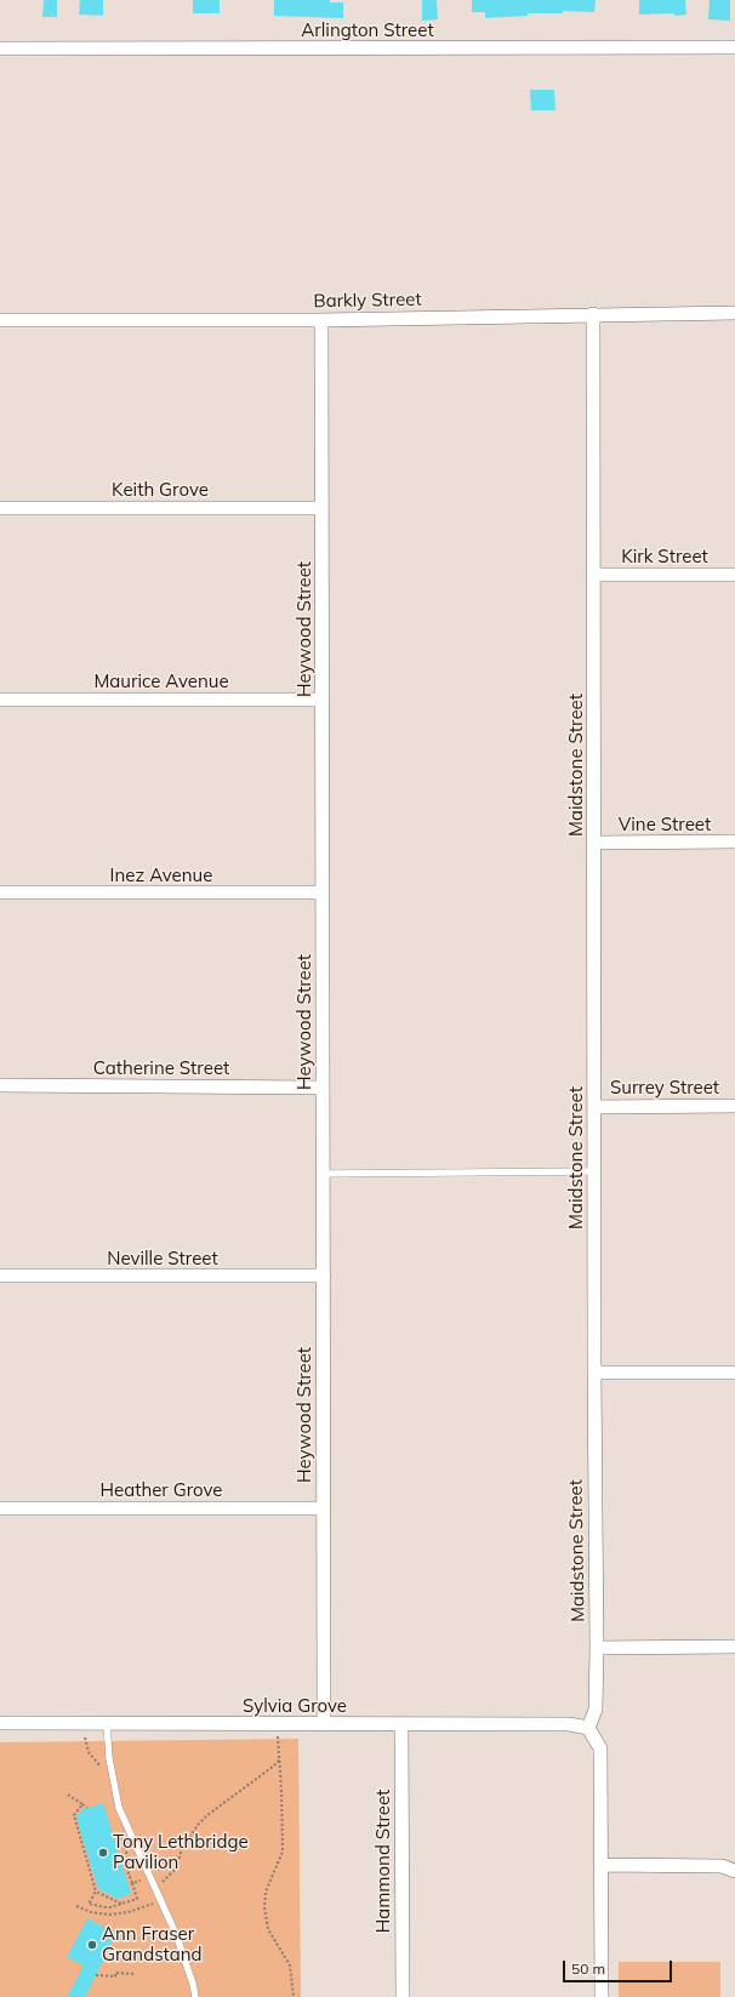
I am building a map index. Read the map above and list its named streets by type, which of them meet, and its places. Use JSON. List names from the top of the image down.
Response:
{
  "streets": {
    "street": [
      "Arlington Street",
      "Barkly Street",
      "Keith Grove",
      "Kirk Street",
      "Heywood Street",
      "Maurice Avenue",
      "Maidstone Street",
      "Vine Street",
      "Inez Avenue",
      "Catherine Street",
      "Surrey Street",
      "Neville Street",
      "Heather Grove",
      "Sylvia Grove",
      "Hammond Street"
    ]
  },
  "crossings": [
    ["Barkly Street", "Heywood Street"],
    ["Barkly Street", "Maidstone Street"],
    ["Keith Grove", "Heywood Street"],
    ["Kirk Street", "Maidstone Street"],
    ["Heywood Street", "Maurice Avenue"],
    ["Heywood Street", "Inez Avenue"],
    ["Heywood Street", "Catherine Street"],
    ["Heywood Street", "Neville Street"],
    ["Heywood Street", "Heather Grove"],
    ["Heywood Street", "Sylvia Grove"],
    ["Maidstone Street", "Vine Street"],
    ["Maidstone Street", "Surrey Street"],
    ["Maidstone Street", "Sylvia Grove"],
    ["Sylvia Grove", "Hammond Street"]
  ],
  "places": ["Tony Lethbridge Pavilion", "Ann Fraser Grandstand"],
  "scale_bar": "50 m"
}
